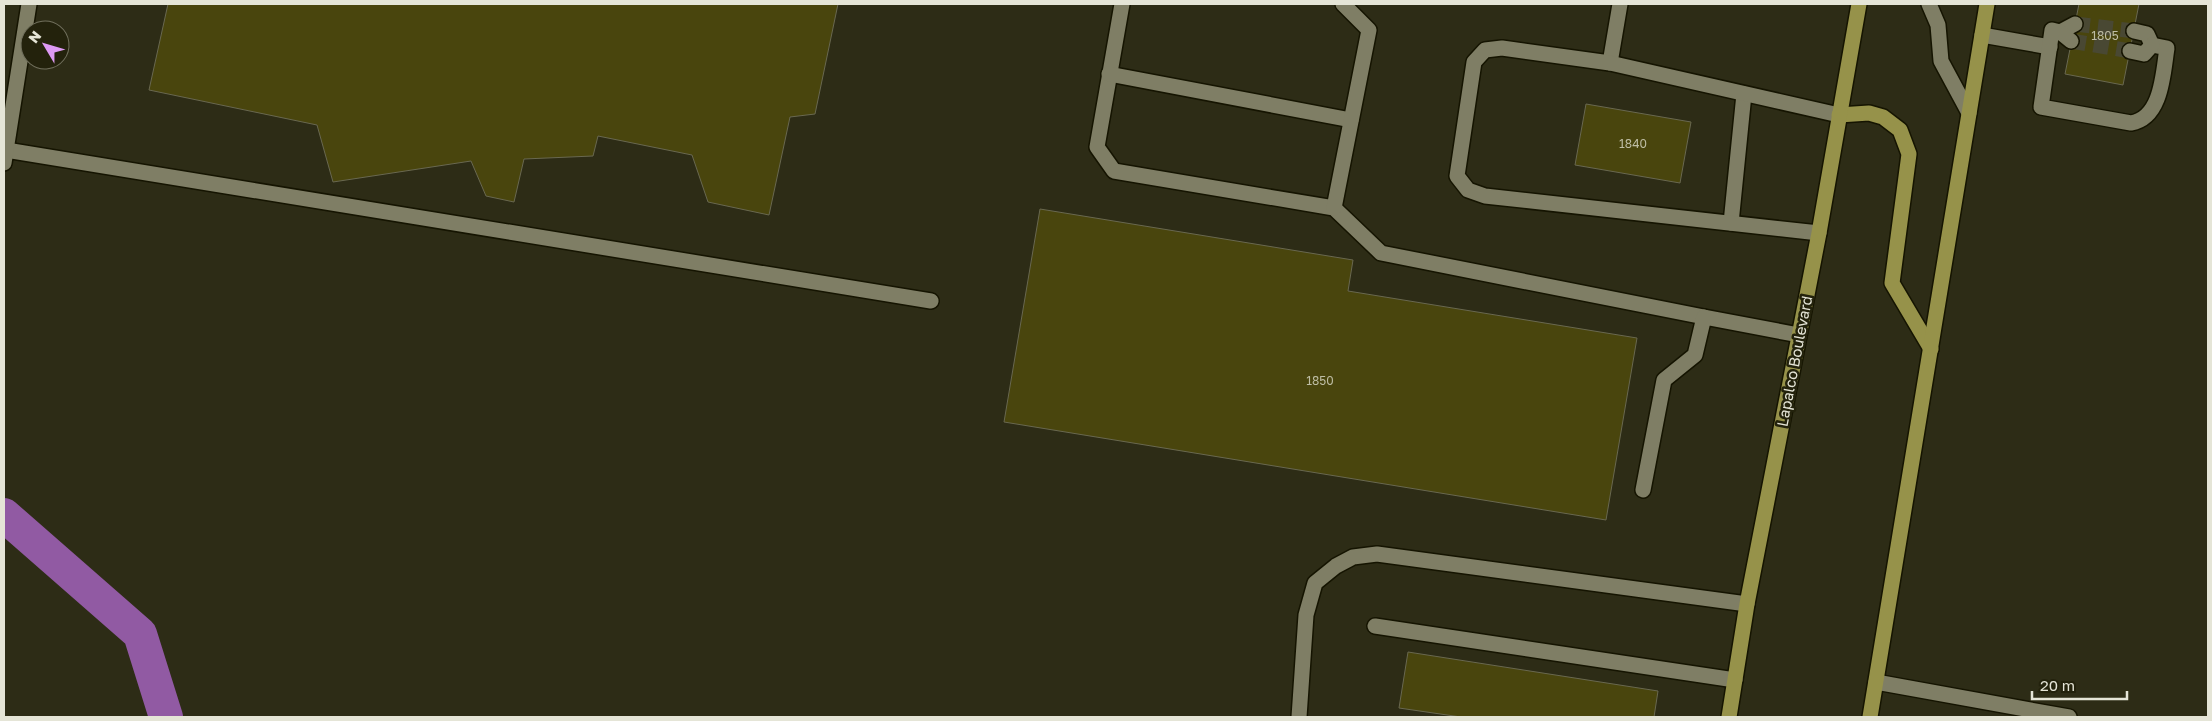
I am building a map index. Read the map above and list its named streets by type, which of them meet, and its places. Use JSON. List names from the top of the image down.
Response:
{
  "streets": {
    "main road": ["Lapalco Boulevard"]
  },
  "house_numbers": ["1805", "1840", "1850"],
  "scale_bar": "20 m",
  "north": "top left"
}
